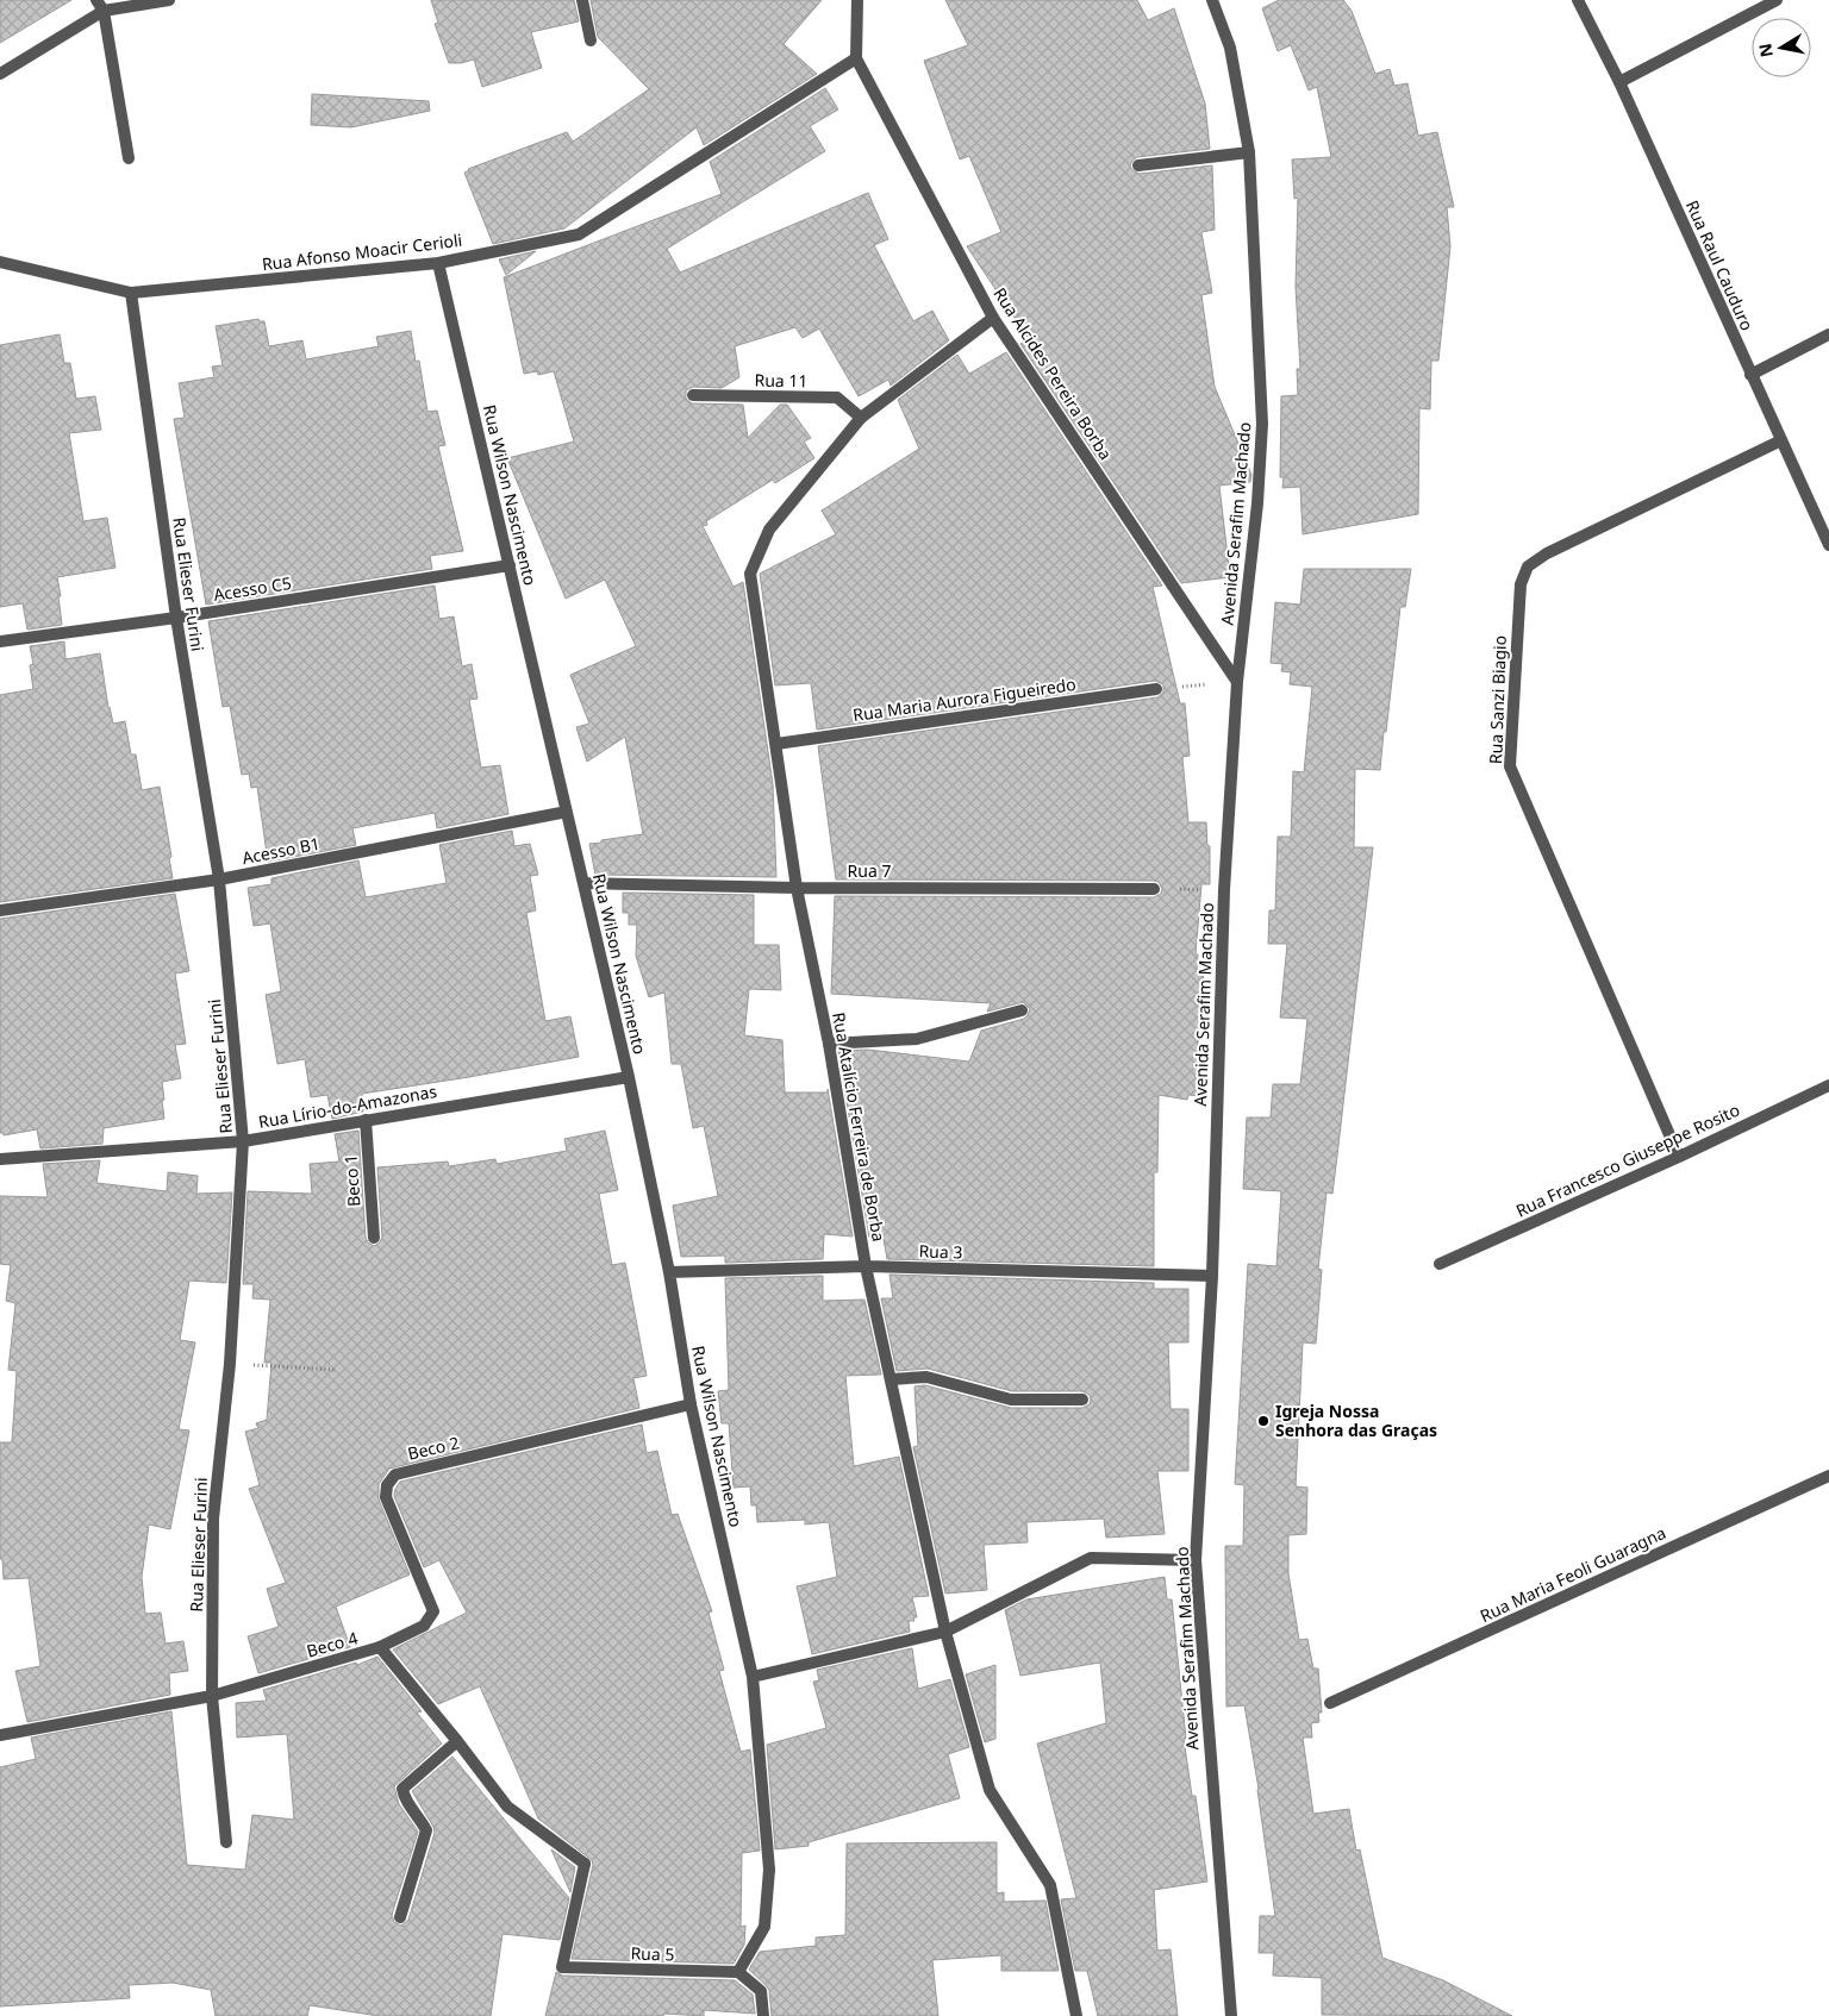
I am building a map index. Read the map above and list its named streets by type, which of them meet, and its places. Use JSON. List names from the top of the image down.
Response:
{
  "streets": {
    "street": [
      "Rua Afonso Moacir Cerioli",
      "Rua Raul Cauduro",
      "Rua Alcides Pereira Borba",
      "Rua 11",
      "Rua Wilson Nascimento",
      "Avenida Serafim Machado",
      "Rua Elieser Furini",
      "Acesso C5",
      "Rua Maria Aurora Figueiredo",
      "Rua Sanzi Biagio",
      "Acesso B1",
      "Rua 7",
      "Rua Lírio-do-Amazonas",
      "Rua Atalício Ferreira de Borba",
      "Rua Francesco Giuseppe Rosito",
      "Beco 1",
      "Rua 3",
      "Beco 2",
      "Rua Maria Feoli Guaragna",
      "Beco 4",
      "Rua 5"
    ]
  },
  "crossings": [
    ["Rua Afonso Moacir Cerioli", "Rua Alcides Pereira Borba"],
    ["Rua Afonso Moacir Cerioli", "Rua Wilson Nascimento"],
    ["Rua Afonso Moacir Cerioli", "Rua Elieser Furini"],
    ["Rua Raul Cauduro", "Rua Sanzi Biagio"],
    ["Rua Alcides Pereira Borba", "Avenida Serafim Machado"],
    ["Rua Alcides Pereira Borba", "Rua Atalício Ferreira de Borba"],
    ["Rua 11", "Rua Atalício Ferreira de Borba"],
    ["Rua Wilson Nascimento", "Acesso C5"],
    ["Rua Wilson Nascimento", "Acesso B1"],
    ["Rua Wilson Nascimento", "Rua 7"],
    ["Rua Wilson Nascimento", "Rua Lírio-do-Amazonas"],
    ["Rua Wilson Nascimento", "Rua 3"],
    ["Rua Wilson Nascimento", "Beco 2"],
    ["Rua Wilson Nascimento", "Rua 5"],
    ["Avenida Serafim Machado", "Rua 3"],
    ["Rua Elieser Furini", "Acesso C5"],
    ["Rua Elieser Furini", "Acesso B1"],
    ["Rua Elieser Furini", "Rua Lírio-do-Amazonas"],
    ["Rua Elieser Furini", "Beco 4"],
    ["Rua Maria Aurora Figueiredo", "Rua Atalício Ferreira de Borba"],
    ["Rua Sanzi Biagio", "Rua Francesco Giuseppe Rosito"],
    ["Rua 7", "Rua Atalício Ferreira de Borba"],
    ["Rua Lírio-do-Amazonas", "Beco 1"],
    ["Rua Atalício Ferreira de Borba", "Rua 3"],
    ["Beco 2", "Beco 4"],
    ["Beco 4", "Rua 5"]
  ],
  "places": ["Igreja Nossa Senhora das Graças"],
  "north": "left"
}
